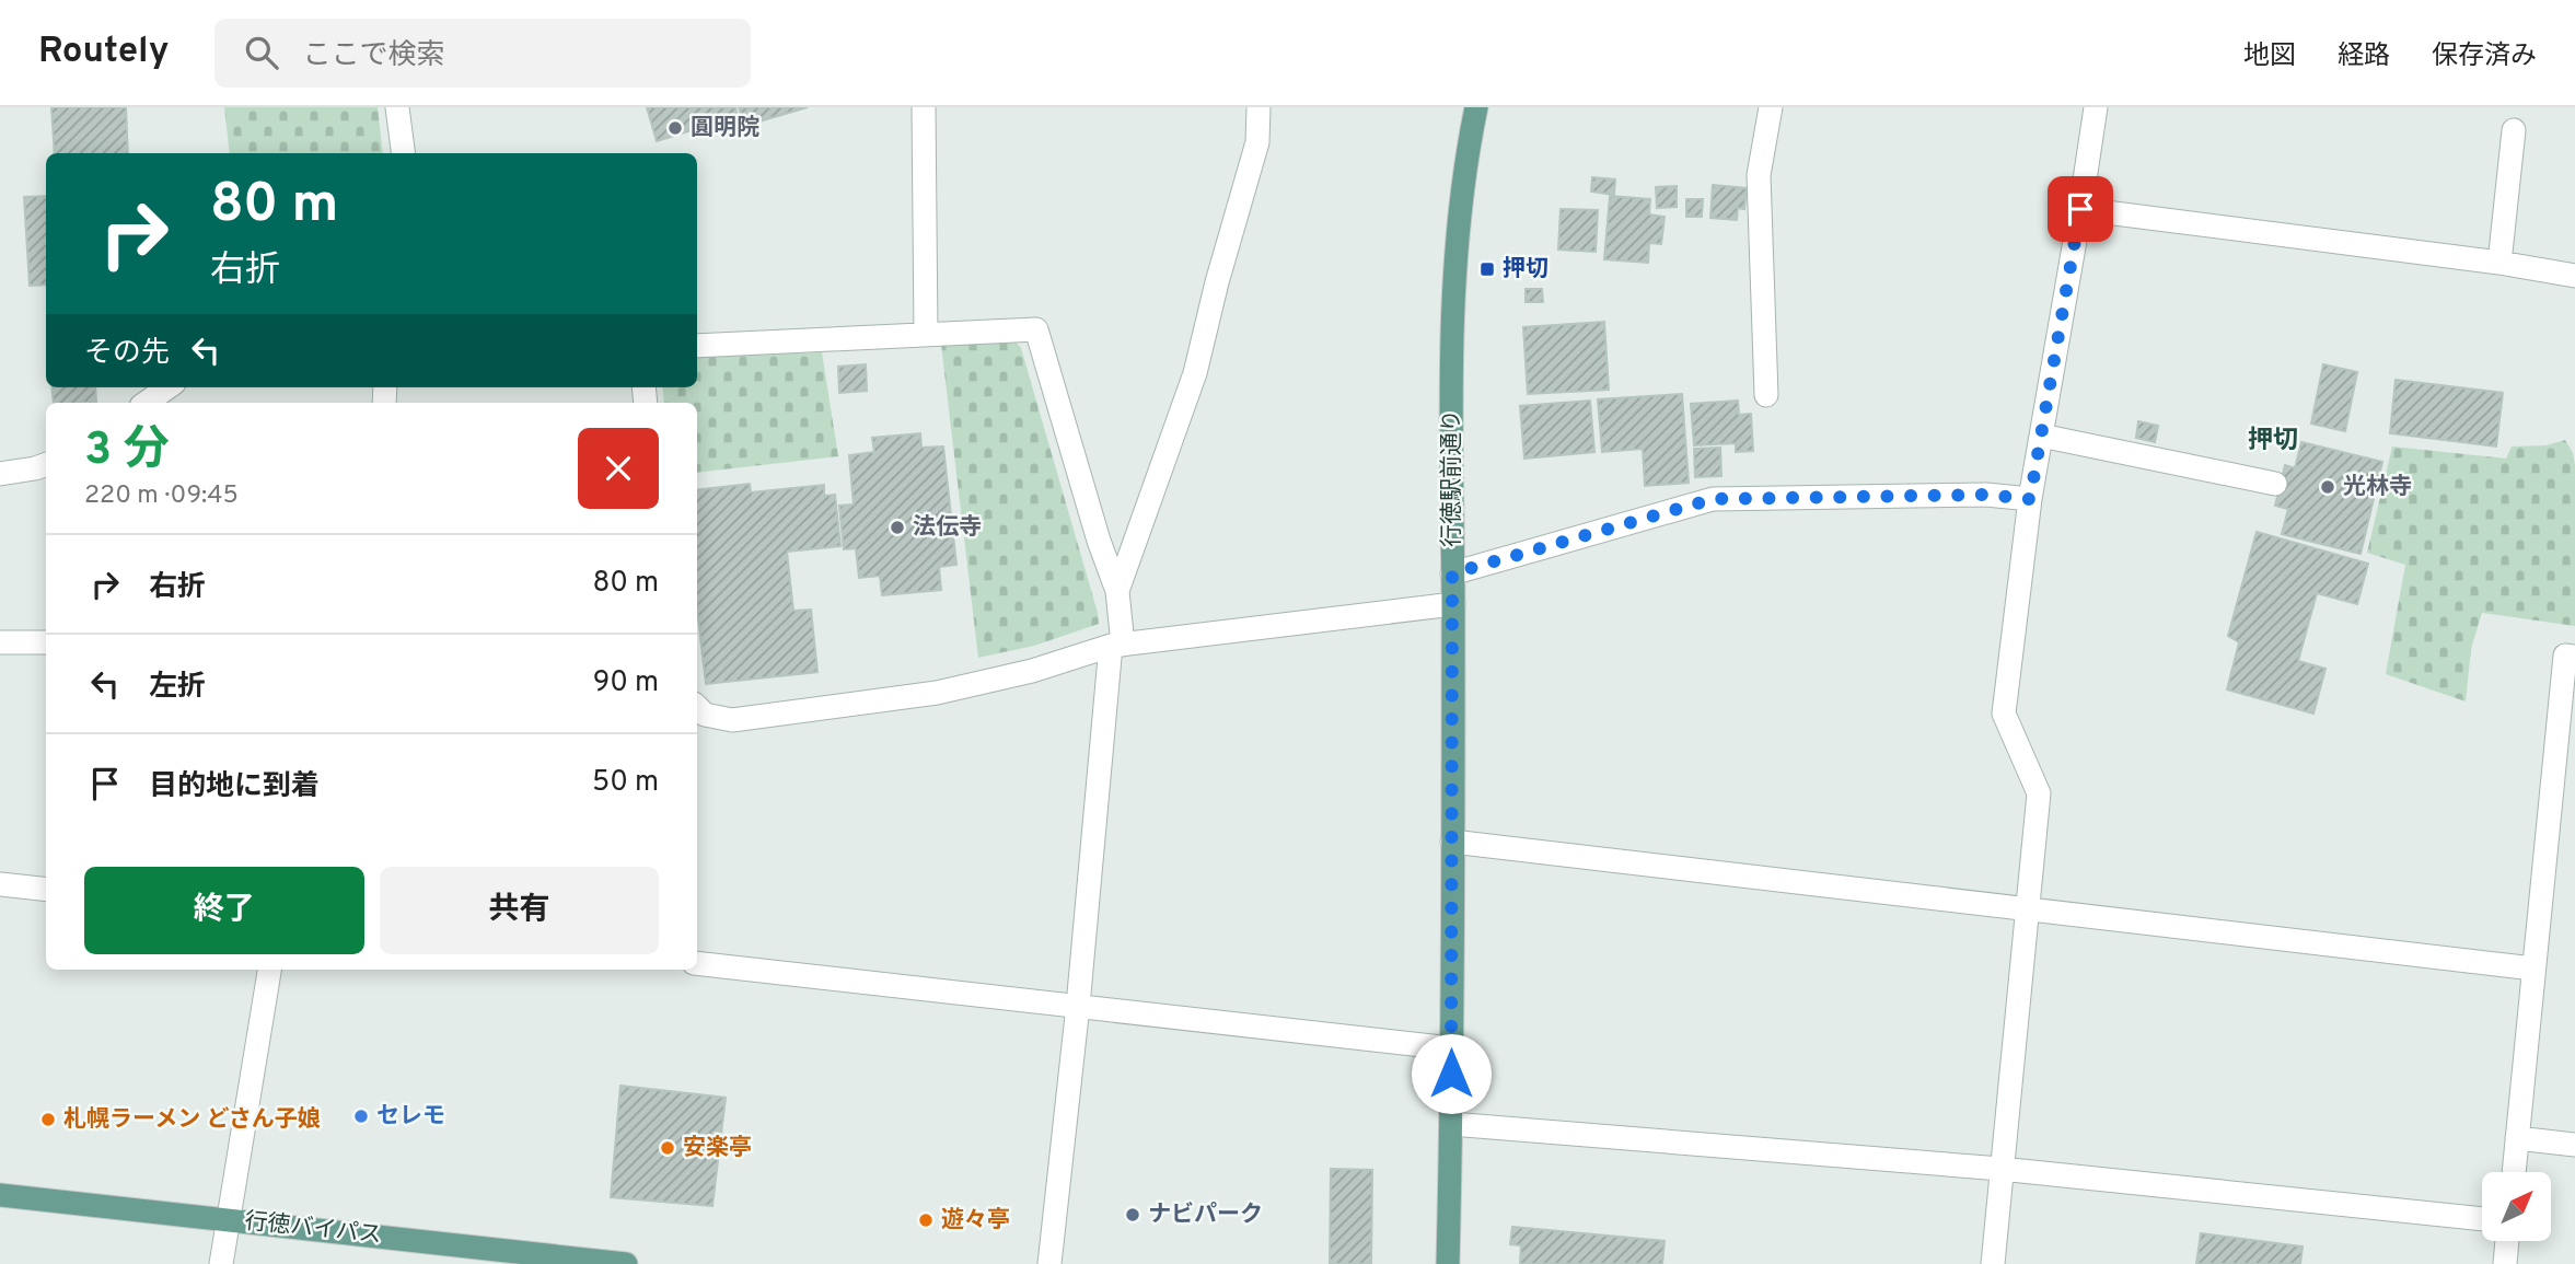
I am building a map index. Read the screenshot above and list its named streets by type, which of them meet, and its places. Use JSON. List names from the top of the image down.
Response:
{
  "streets": {
    "main road": ["行徳駅前通り", "行徳バイパス"]
  },
  "districts": ["押切"],
  "places": {
    "other": [
      "圓明院",
      "光林寺",
      "法伝寺",
      "セレモ",
      "札幌ラーメン どさん子娘",
      "安楽亭",
      "ナビパーク",
      "遊々亭"
    ],
    "transit": ["押切"]
  },
  "north": "top right",
  "page": {
    "header": "Routely",
    "search": "ここで検索",
    "nav": ["地図", "経路", "保存済み"],
    "turn": ["80 m", "右折"],
    "then": "その先",
    "heading": ["3 分", "220 m · 09:45"],
    "list": [
      {
        "name": "右折",
        "value": "80 m"
      },
      {
        "name": "左折",
        "value": "90 m"
      },
      {
        "name": "目的地に到着",
        "value": "50 m"
      }
    ],
    "buttons": ["終了", "共有"]
  }
}
